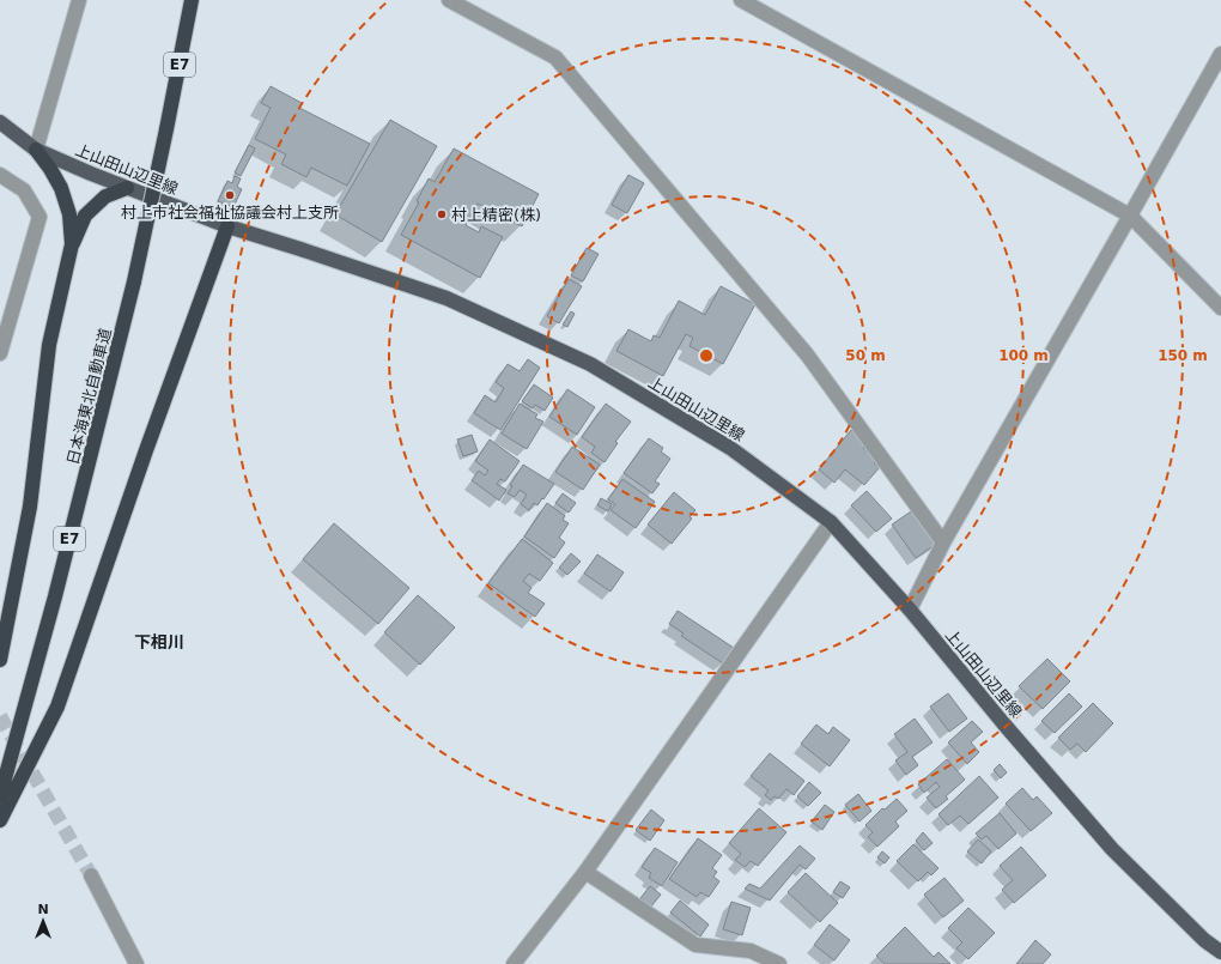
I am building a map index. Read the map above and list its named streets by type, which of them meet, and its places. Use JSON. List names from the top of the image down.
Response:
{
  "streets": {
    "highway": ["E7", "日本海東北自動車道"],
    "main road": ["上山田山辺里線"]
  },
  "districts": ["下相川"],
  "places": ["村上市社会福祉協議会村上支所", "村上精密(株)"],
  "north": "top",
  "rings": ["50 m", "100 m", "150 m"]
}
